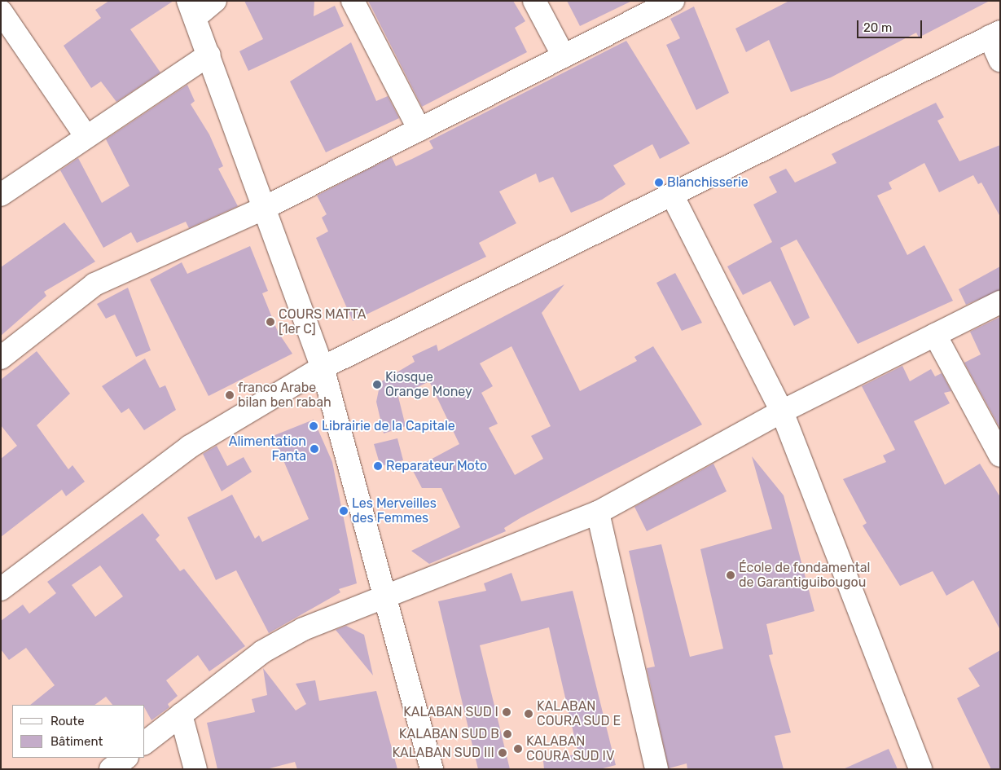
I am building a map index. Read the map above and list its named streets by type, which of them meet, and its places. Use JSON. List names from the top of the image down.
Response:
{
  "places": [
    "Blanchisserie",
    "COURS MATTA [1er C]",
    "Kiosque Orange Money",
    "franco Arabe bilan ben rabah",
    "Librairie de la Capitale",
    "Alimentation Fanta",
    "Reparateur Moto",
    "Les Merveilles des Femmes",
    "École de fondamental de Garantiguibougou",
    "KALABAN SUD I",
    "KALABAN COURA SUD E",
    "KALABAN SUD B",
    "KALABAN COURA SUD IV",
    "KALABAN SUD III"
  ],
  "legend": ["Route", "Bâtiment"],
  "scale_bar": "20 m"
}
